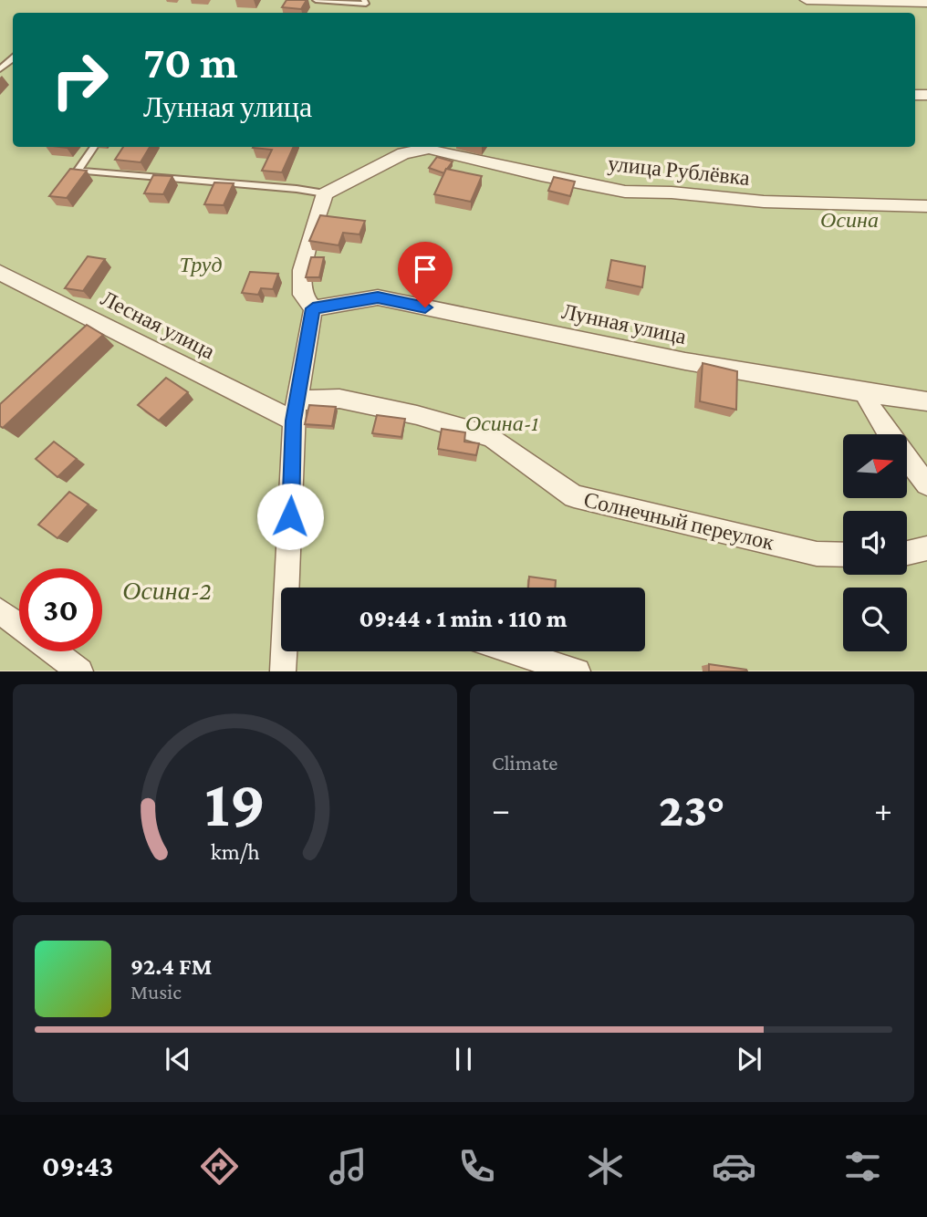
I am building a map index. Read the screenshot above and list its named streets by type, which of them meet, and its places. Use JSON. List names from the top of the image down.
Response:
{
  "streets": {
    "street": [
      "улица Рублёвка",
      "Лунная улица",
      "Лесная улица",
      "Солнечный переулок"
    ]
  },
  "crossings": [
    ["Лесная улица", "Солнечный переулок"]
  ],
  "parks": [
    "Осина",
    "Труд",
    "Осина-1",
    "Осина-2"
  ],
  "north": "right",
  "page": {
    "turn": ["70 m", "Лунная улица"],
    "limit": "30",
    "trip": "09:44 · 1 min · 110 m",
    "tile": "Climate",
    "heat": ["−", "23°", "+"],
    "song": ["92.4 FM", "Music"],
    "tabs": "09:43",
    "gauge": ["19", "km/h"]
  }
}
